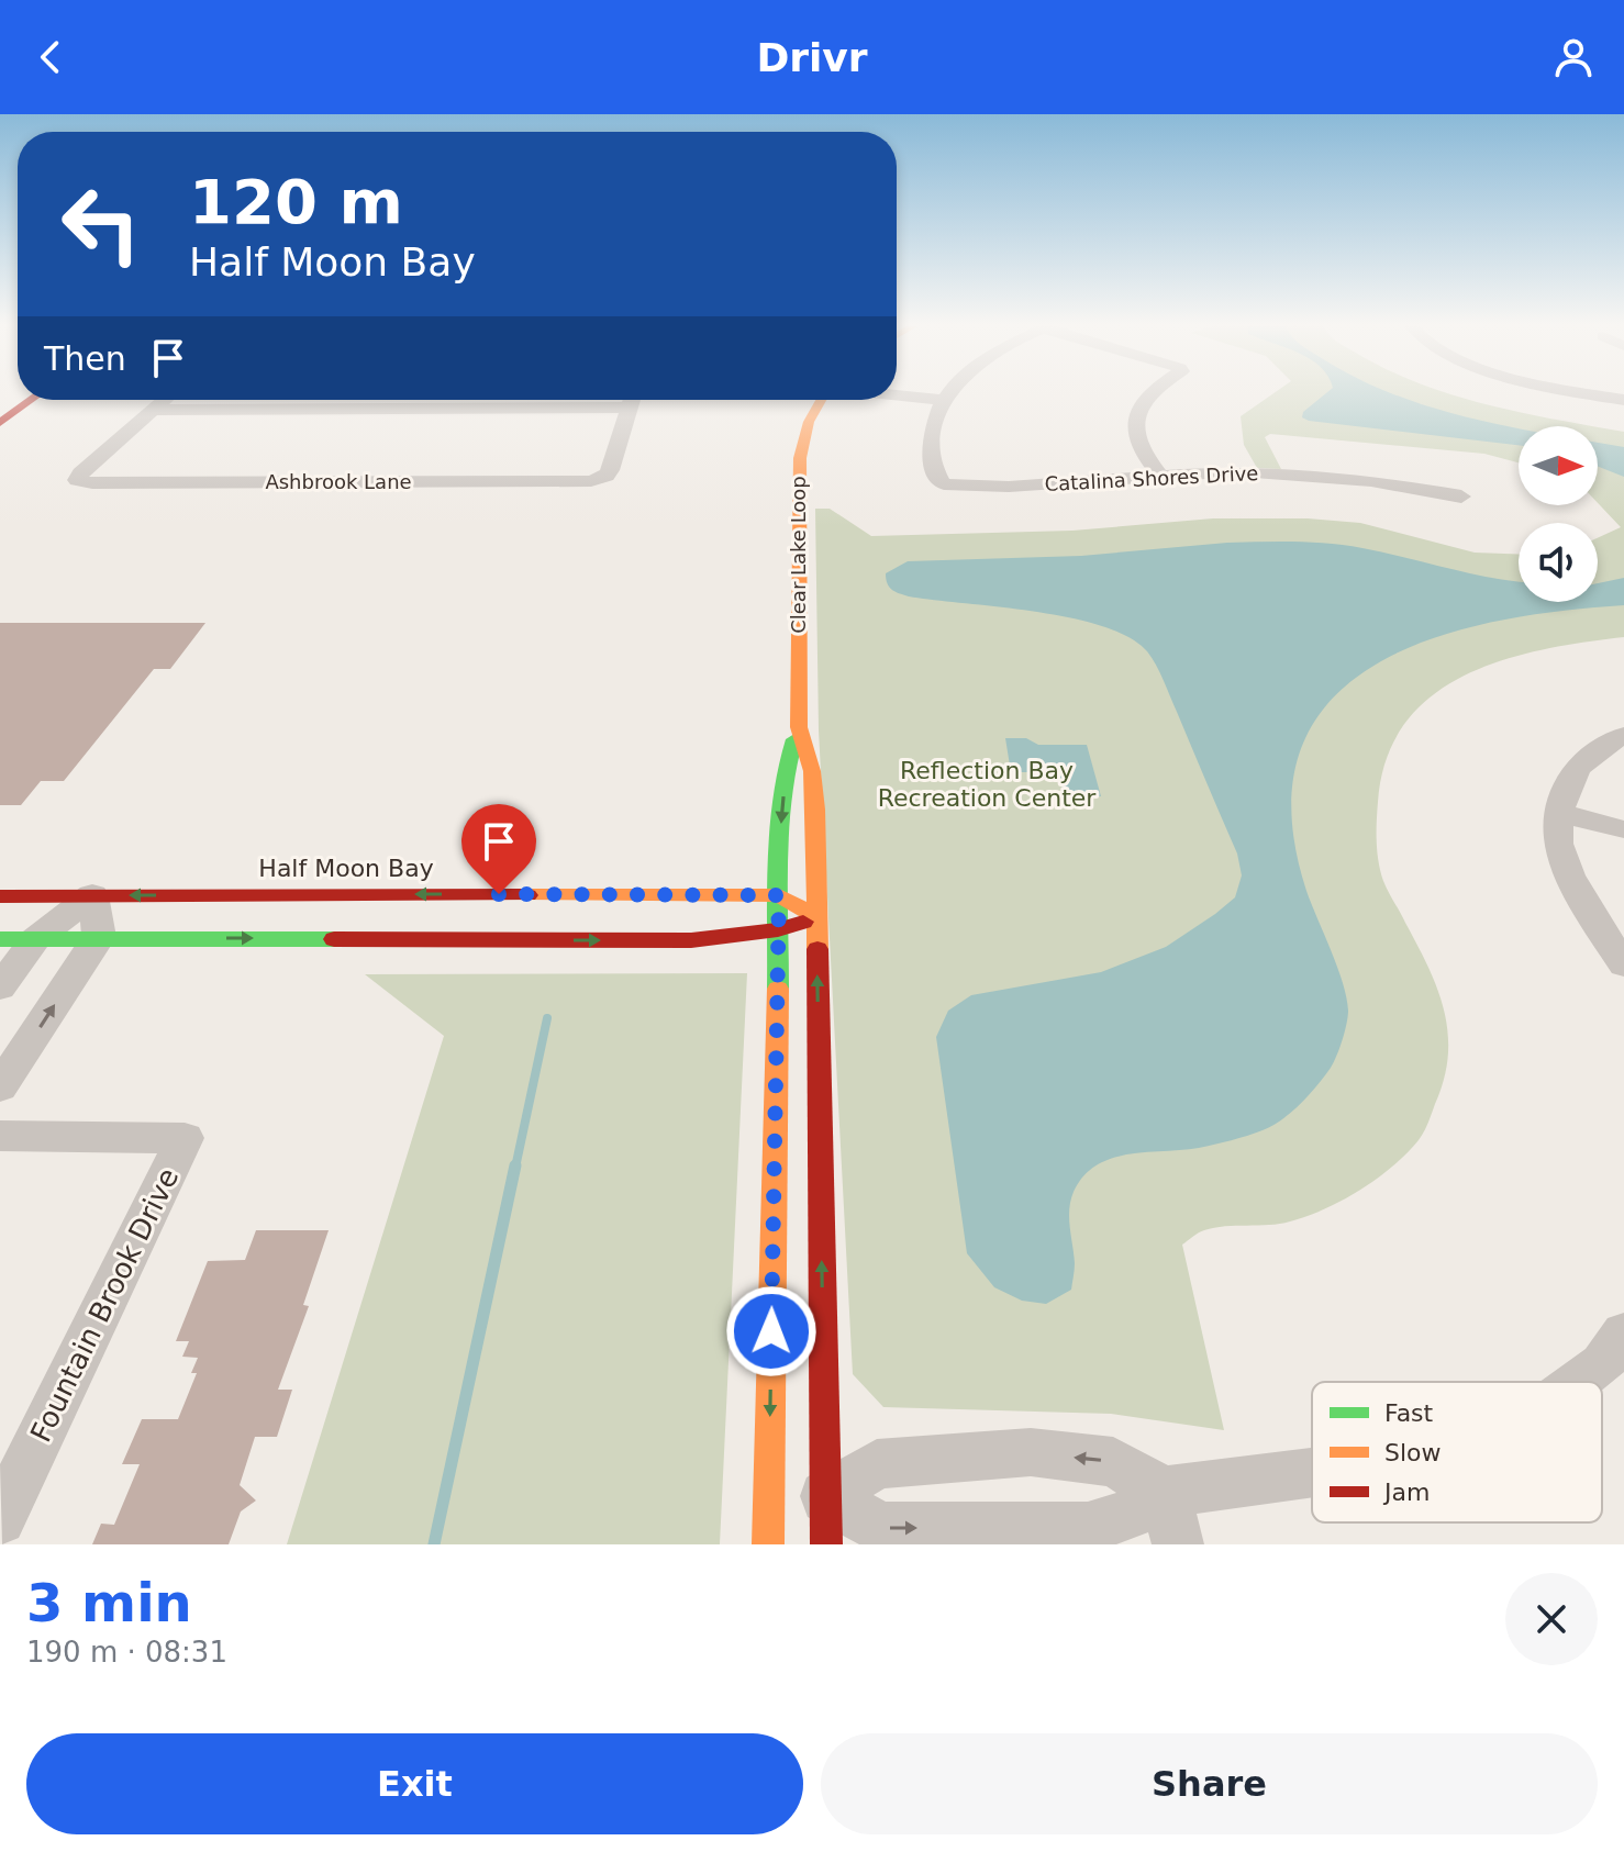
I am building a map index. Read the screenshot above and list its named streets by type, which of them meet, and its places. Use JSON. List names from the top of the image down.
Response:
{
  "streets": {
    "street": [
      "Catalina Shores Drive",
      "Ashbrook Lane",
      "Clear Lake Loop",
      "Half Moon Bay",
      "Fountain Brook Drive"
    ]
  },
  "crossings": [
    ["Clear Lake Loop", "Half Moon Bay"]
  ],
  "parks": ["Reflection Bay Recreation Center"],
  "legend": ["Fast", "Slow", "Jam"],
  "north": "right",
  "page": {
    "header": "Drivr",
    "turn": ["120 m", "Half Moon Bay"],
    "then": "Then",
    "heading": ["3 min", "190 m · 08:31"],
    "buttons": ["Exit", "Share"]
  }
}
